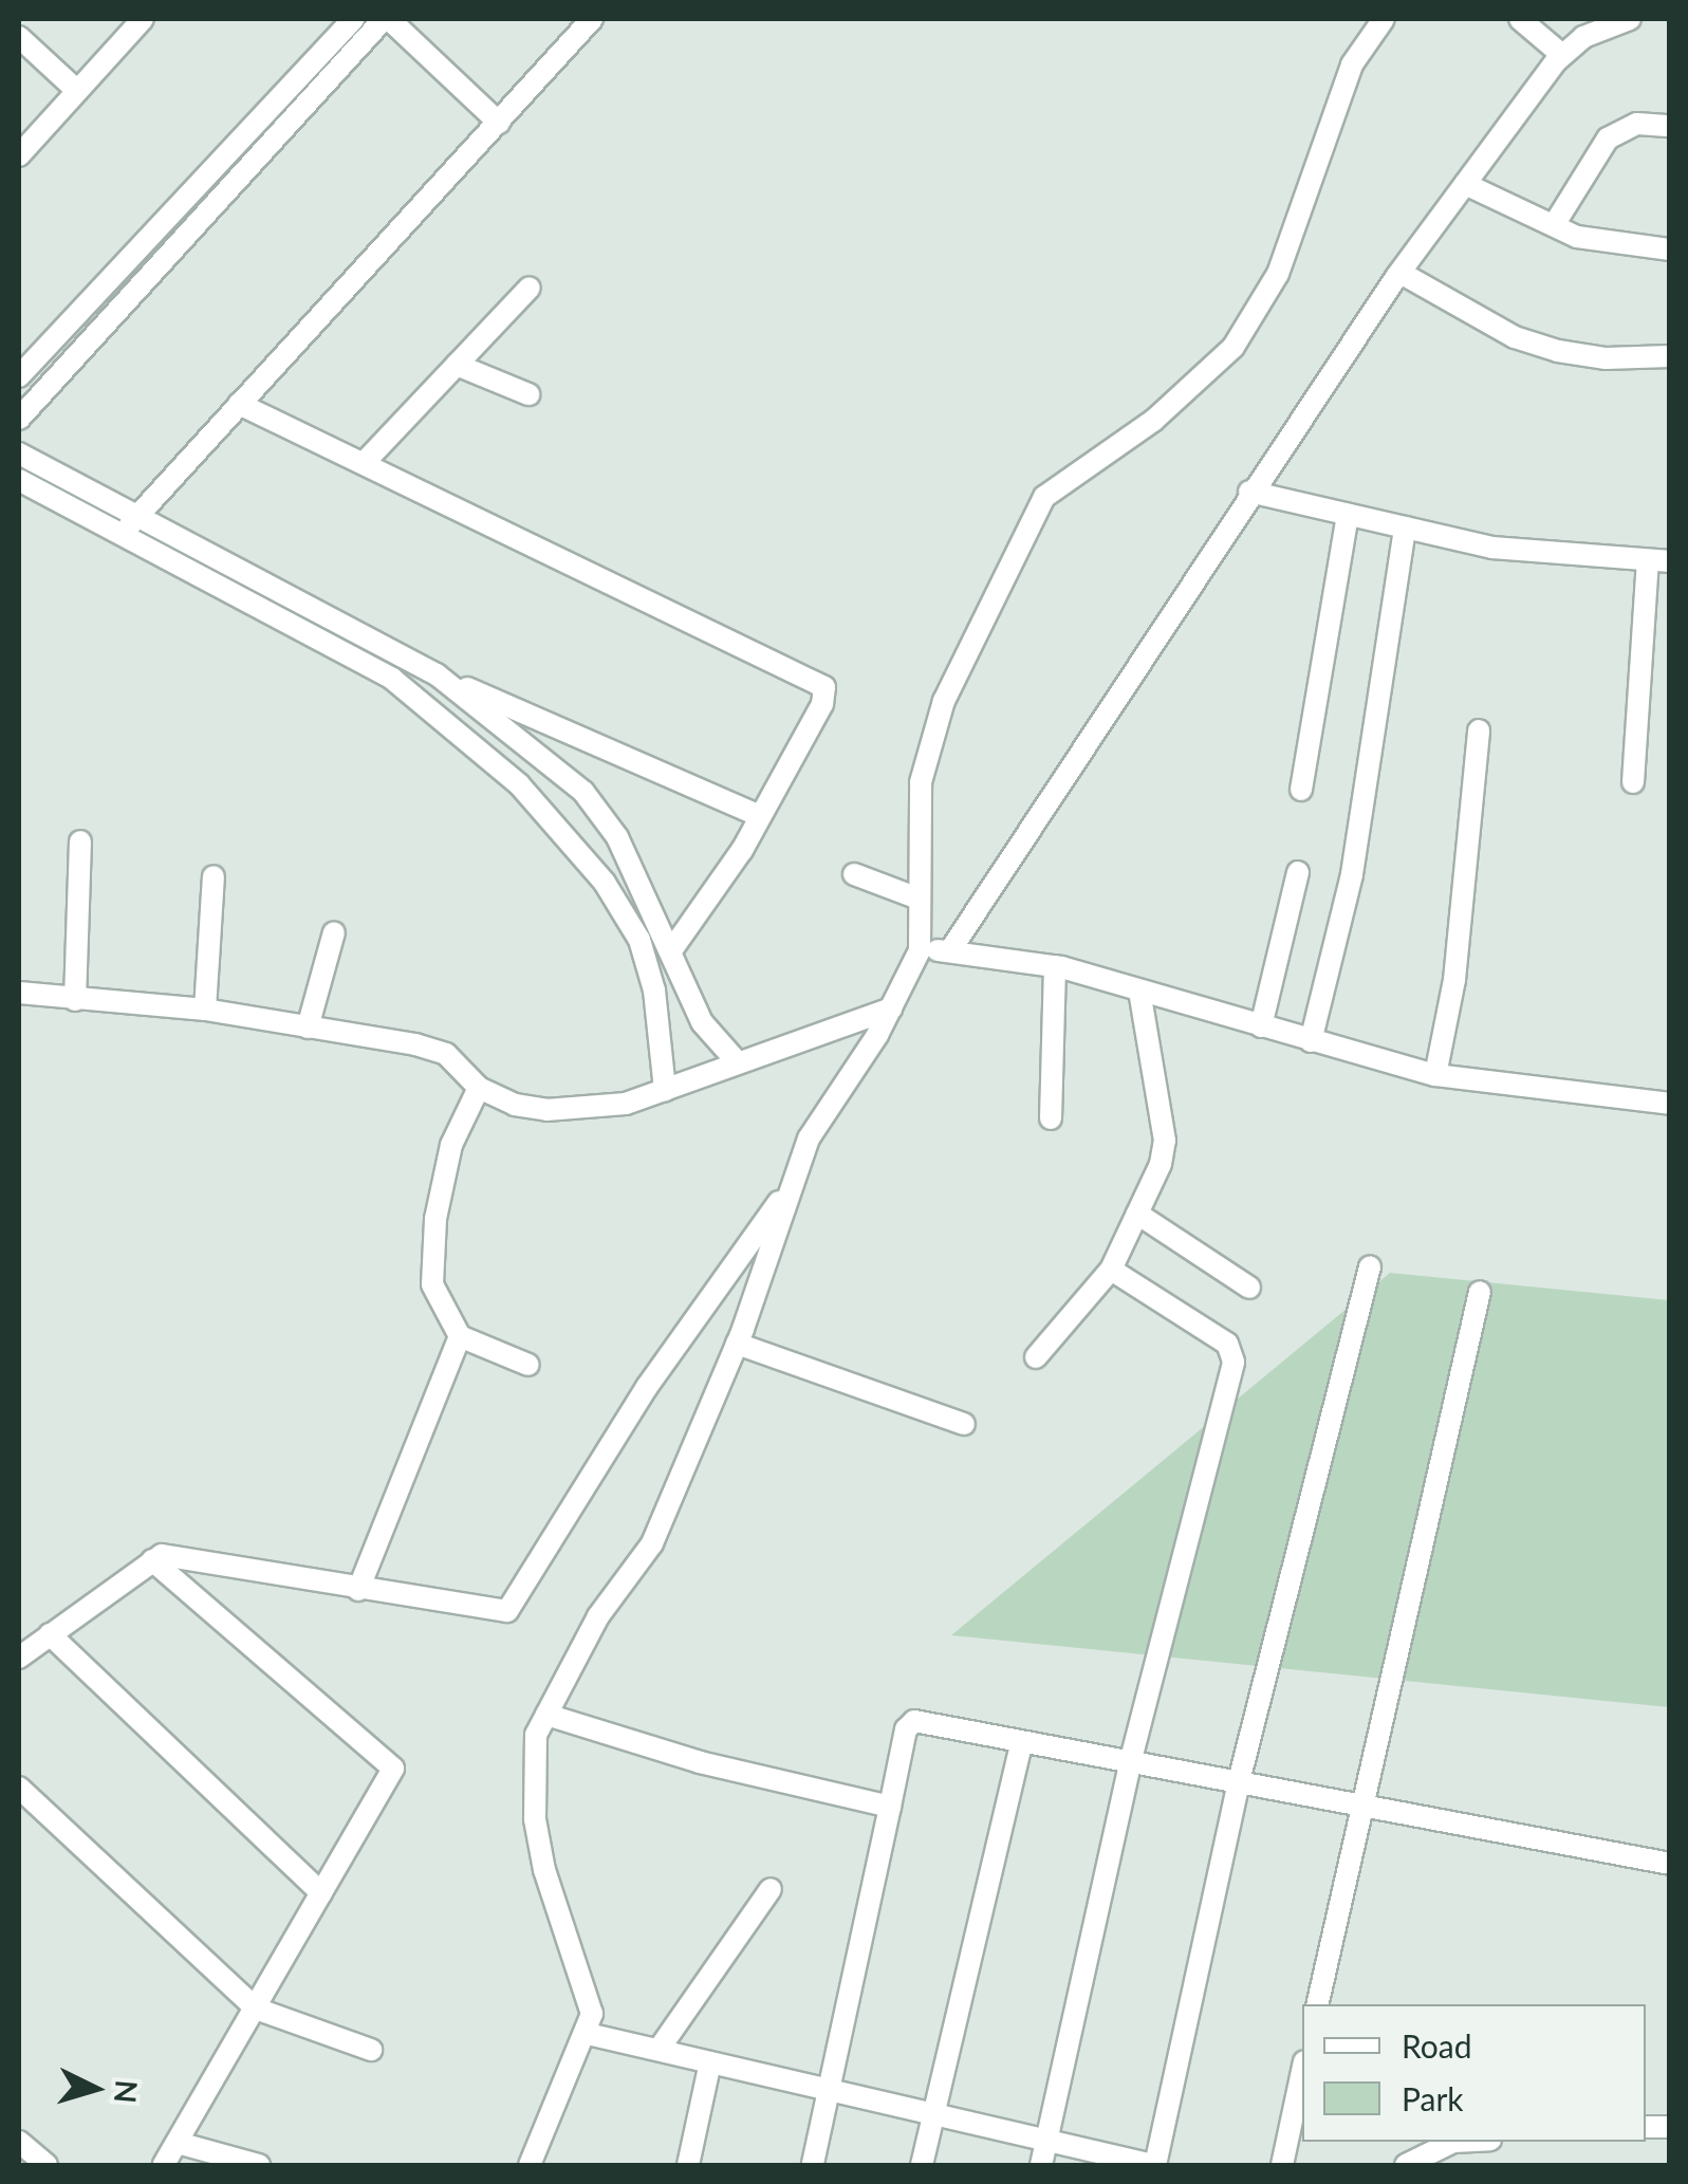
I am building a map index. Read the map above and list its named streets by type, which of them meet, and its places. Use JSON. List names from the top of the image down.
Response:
{
  "legend": ["Road", "Park"],
  "north": "right"
}
